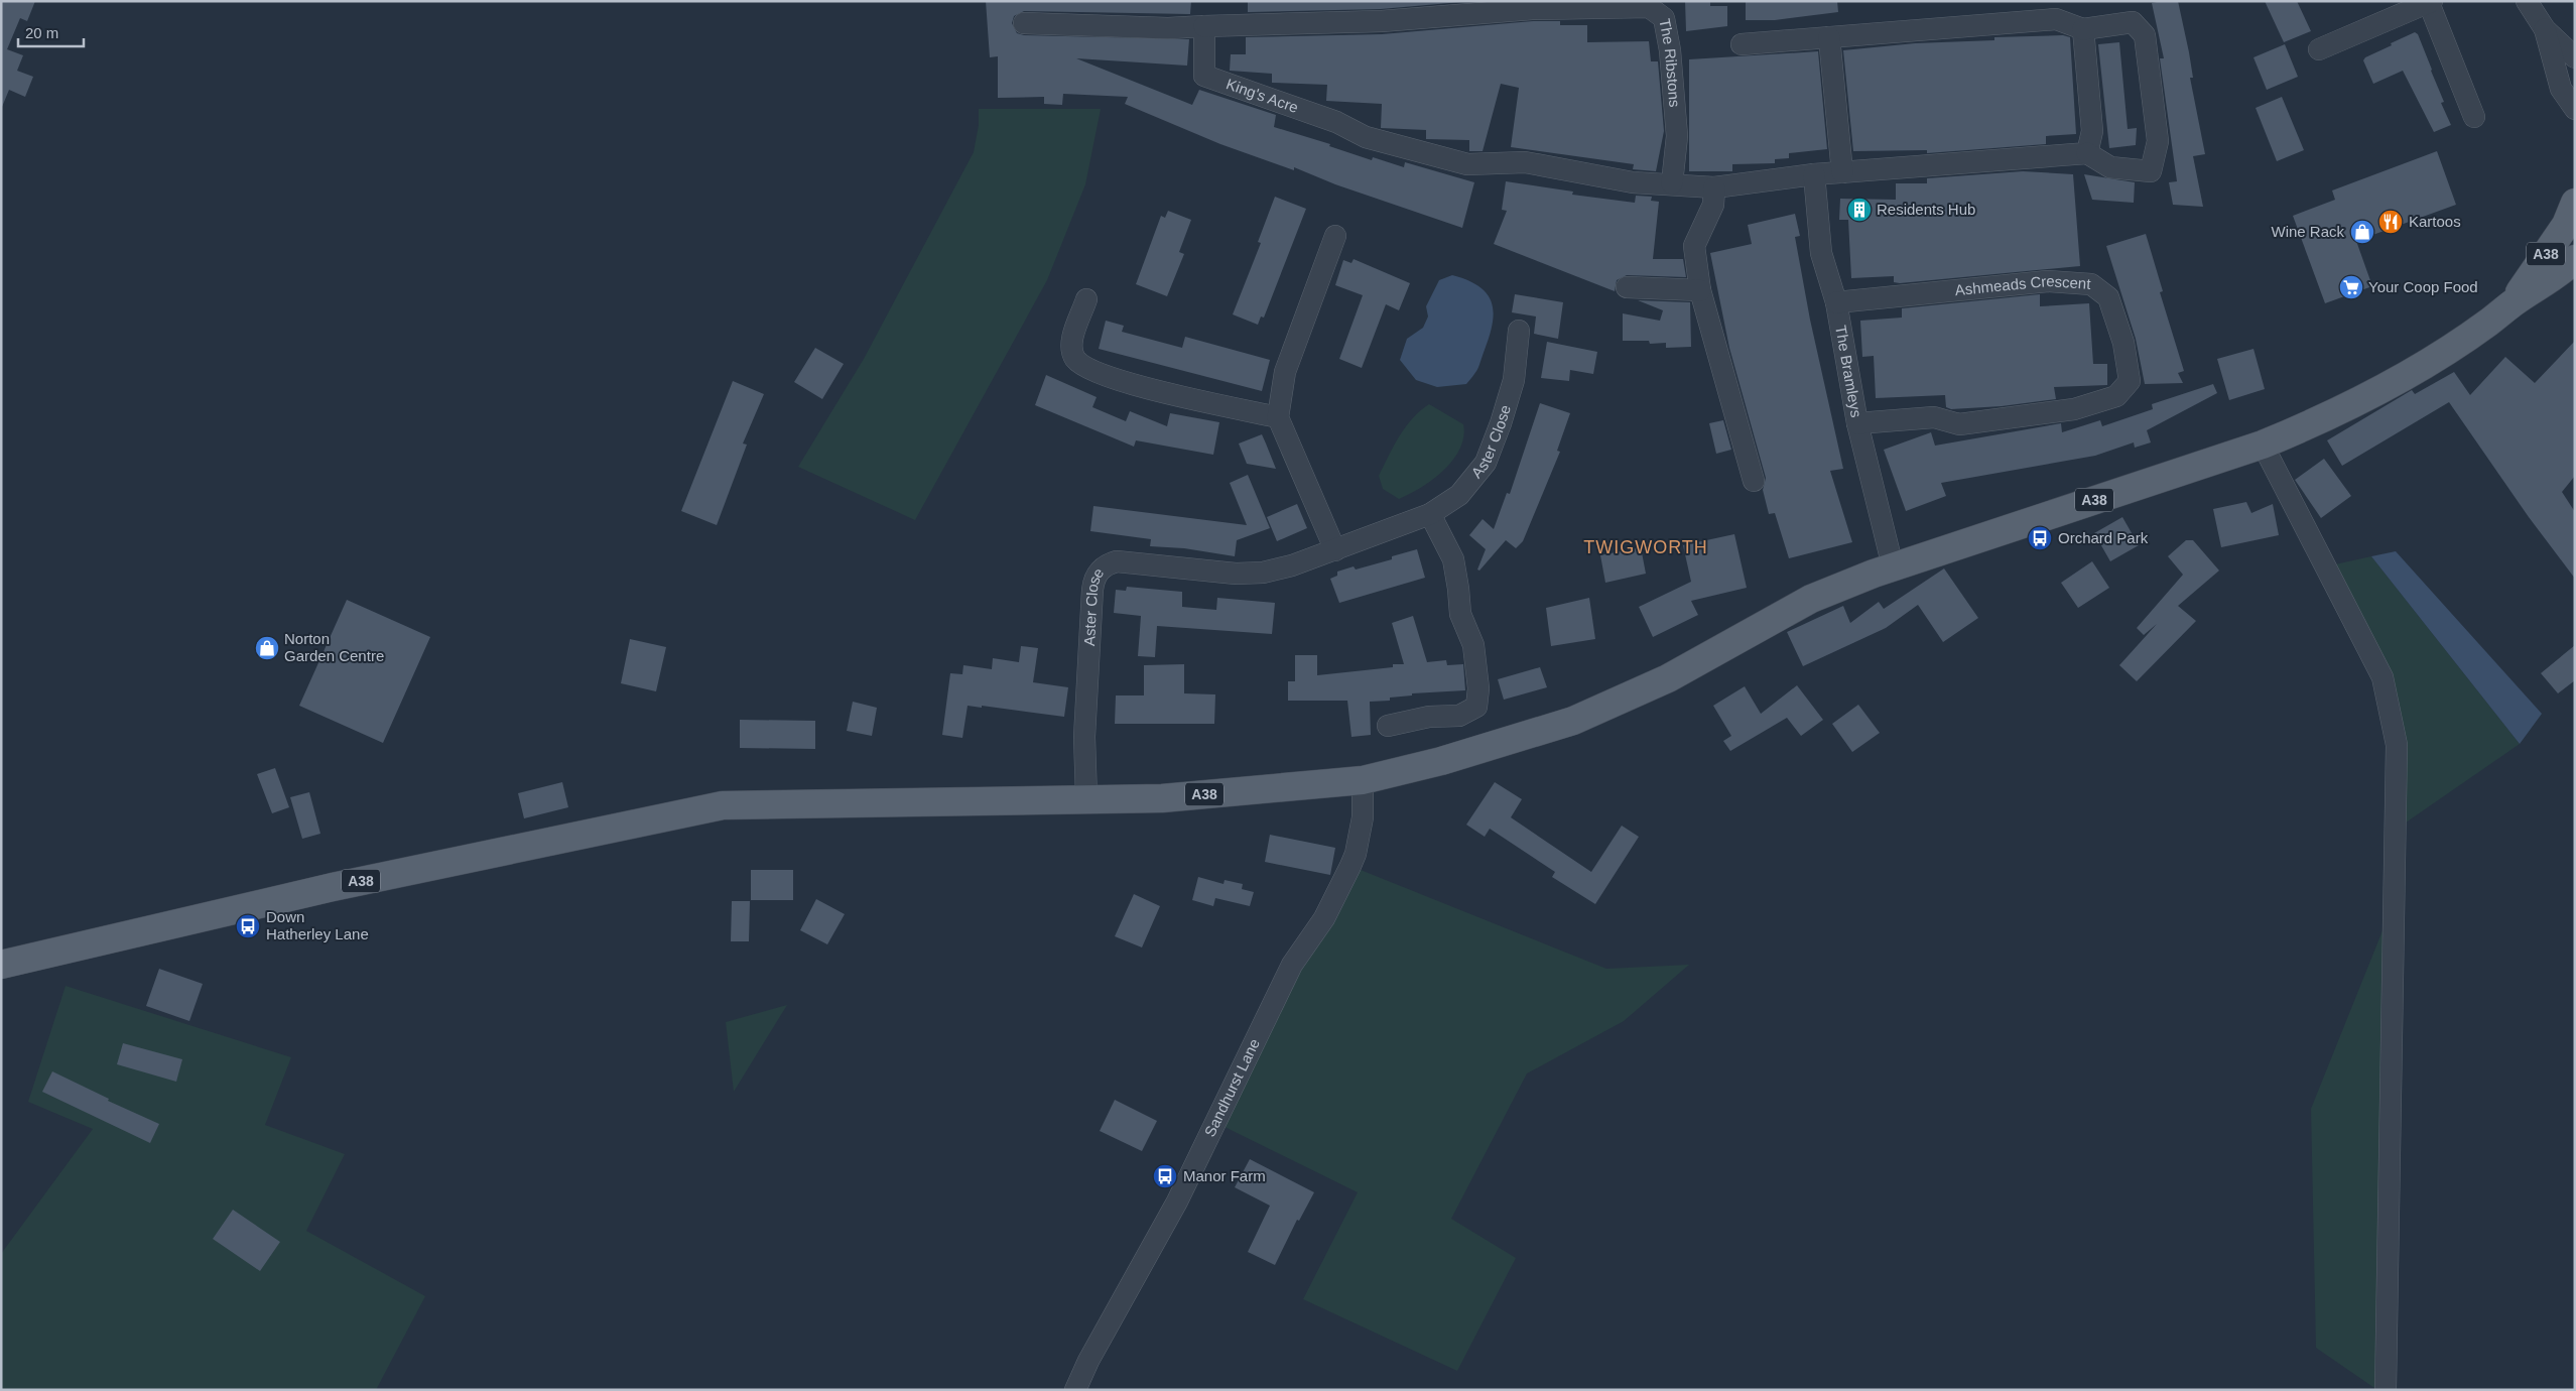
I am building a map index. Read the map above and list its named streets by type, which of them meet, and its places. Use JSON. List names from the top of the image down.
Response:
{
  "streets": {
    "main road": ["A38"],
    "street": [
      "The Ribstons",
      "King's Acre",
      "Ashmeads Crescent",
      "The Bramleys",
      "Aster Close",
      "Sandhurst Lane"
    ]
  },
  "crossings": [
    ["The Ribstons", "King's Acre"],
    ["A38", "The Bramleys"],
    ["A38", "Aster Close"],
    ["A38", "Sandhurst Lane"],
    ["Ashmeads Crescent", "The Bramleys"]
  ],
  "districts": ["TWIGWORTH"],
  "places": {
    "building": ["Residents Hub"],
    "restaurant": ["Kartoos"],
    "shop": ["Wine Rack", "Norton Garden Centre"],
    "supermarket": ["Your Coop Food"],
    "bus stop": ["Orchard Park", "Down Hatherley Lane", "Manor Farm"]
  },
  "scale_bar": "20 m"
}
